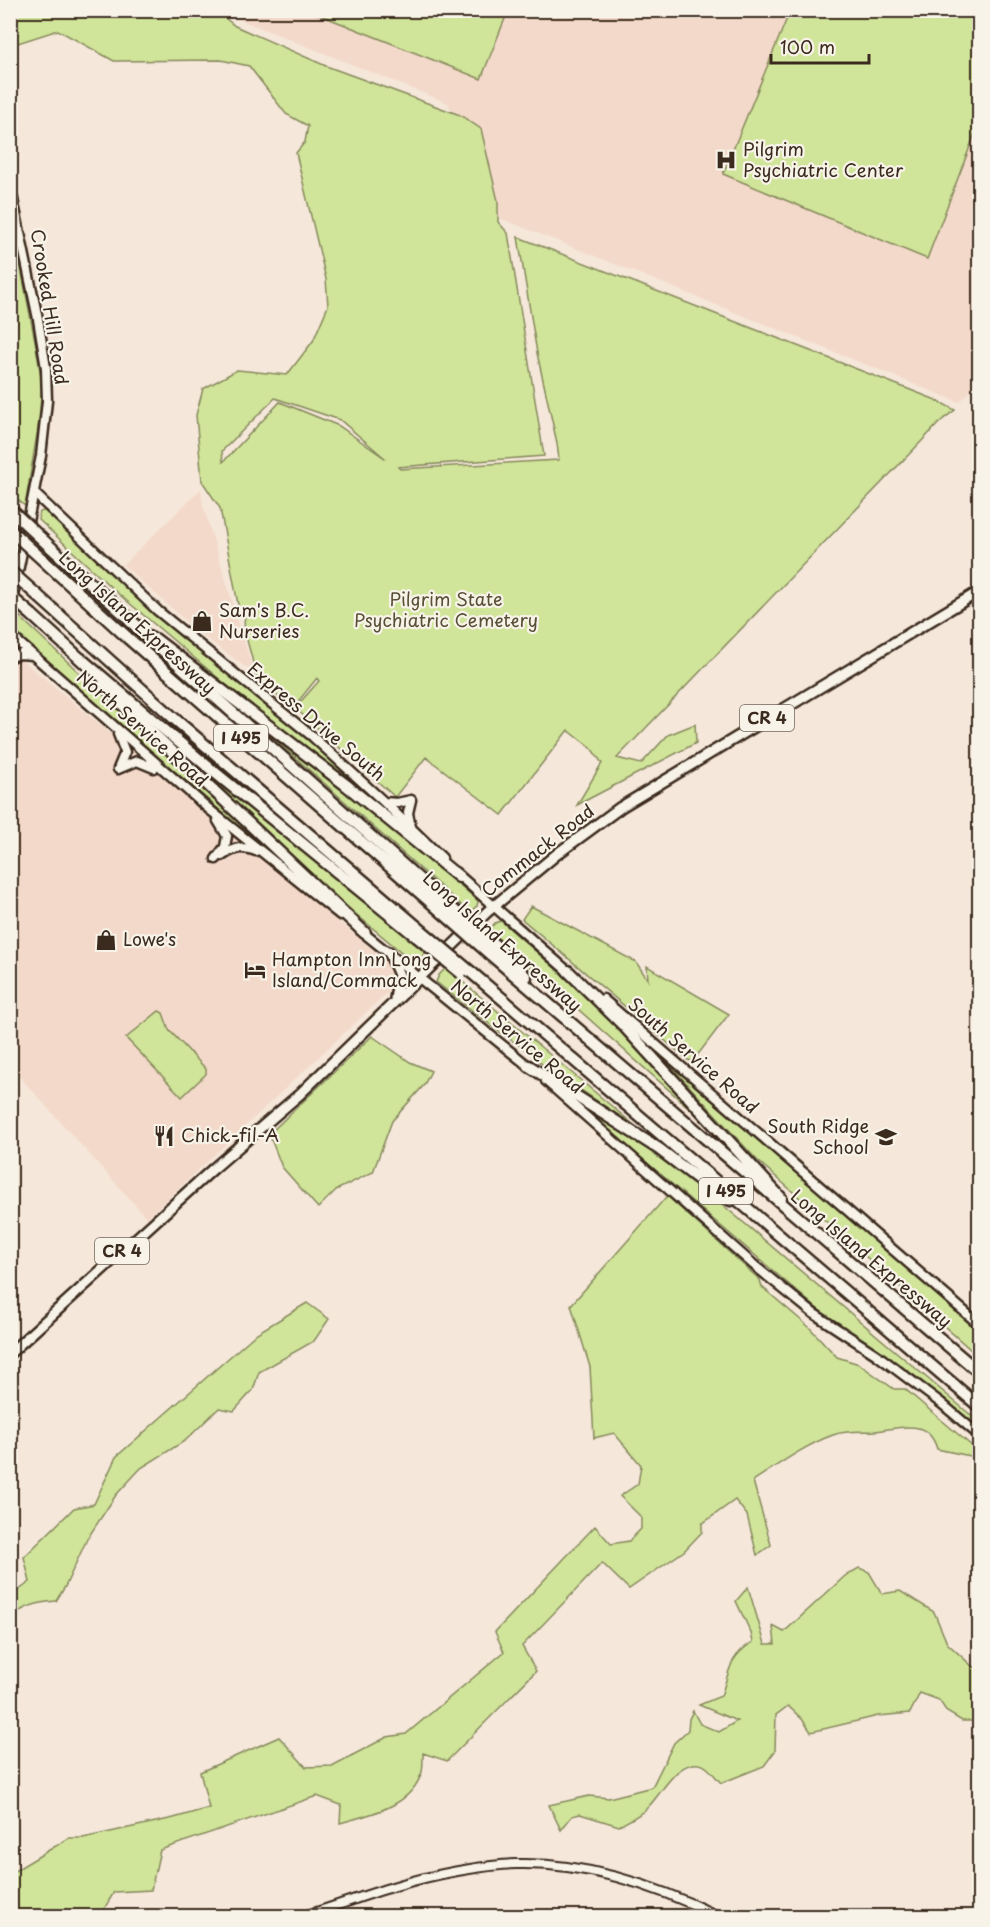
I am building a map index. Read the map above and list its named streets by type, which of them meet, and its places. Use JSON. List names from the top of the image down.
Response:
{
  "streets": {
    "highway": ["Long Island Expressway", "I 495"],
    "main road": [
      "Crooked Hill Road",
      "CR 4",
      "Express Drive South",
      "North Service Road",
      "Commack Road",
      "South Service Road"
    ]
  },
  "crossings": [
    ["Crooked Hill Road", "Express Drive South"],
    ["Express Drive South", "Commack Road"],
    ["Express Drive South", "South Service Road"],
    ["North Service Road", "Commack Road"],
    ["Commack Road", "South Service Road"]
  ],
  "parks": ["Pilgrim State Psychiatric Cemetery"],
  "places": {
    "hospital": ["Pilgrim Psychiatric Center"],
    "shop": ["Sam's B.C. Nurseries", "Lowe's"],
    "hotel": ["Hampton Inn Long Island/Commack"],
    "restaurant": ["Chick-fil-A"],
    "school or university": ["South Ridge School"]
  },
  "scale_bar": "100 m"
}
